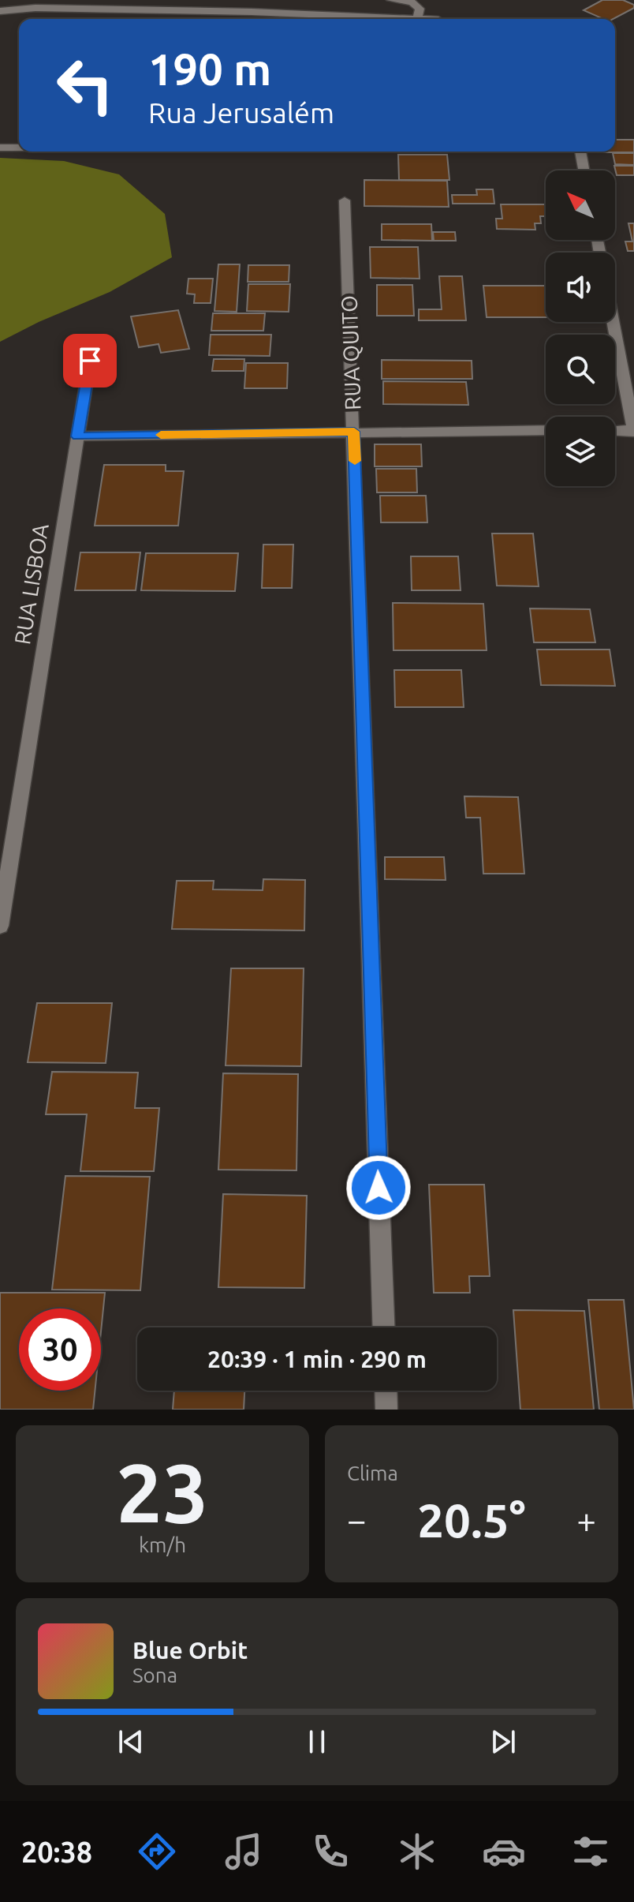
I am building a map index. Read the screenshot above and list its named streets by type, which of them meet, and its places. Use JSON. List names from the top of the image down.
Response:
{
  "streets": {
    "street": ["RUA QUITO", "RUA LISBOA"]
  },
  "north": "top left",
  "page": {
    "turn": ["190 m", "Rua Jerusalém"],
    "limit": "30",
    "trip": "20:39 · 1 min · 290 m",
    "tile": [
      ["23", "km/h"],
      "Clima"
    ],
    "heat": ["−", "20.5°", "+"],
    "song": ["Blue Orbit", "Sona"],
    "tabs": "20:38"
  }
}
